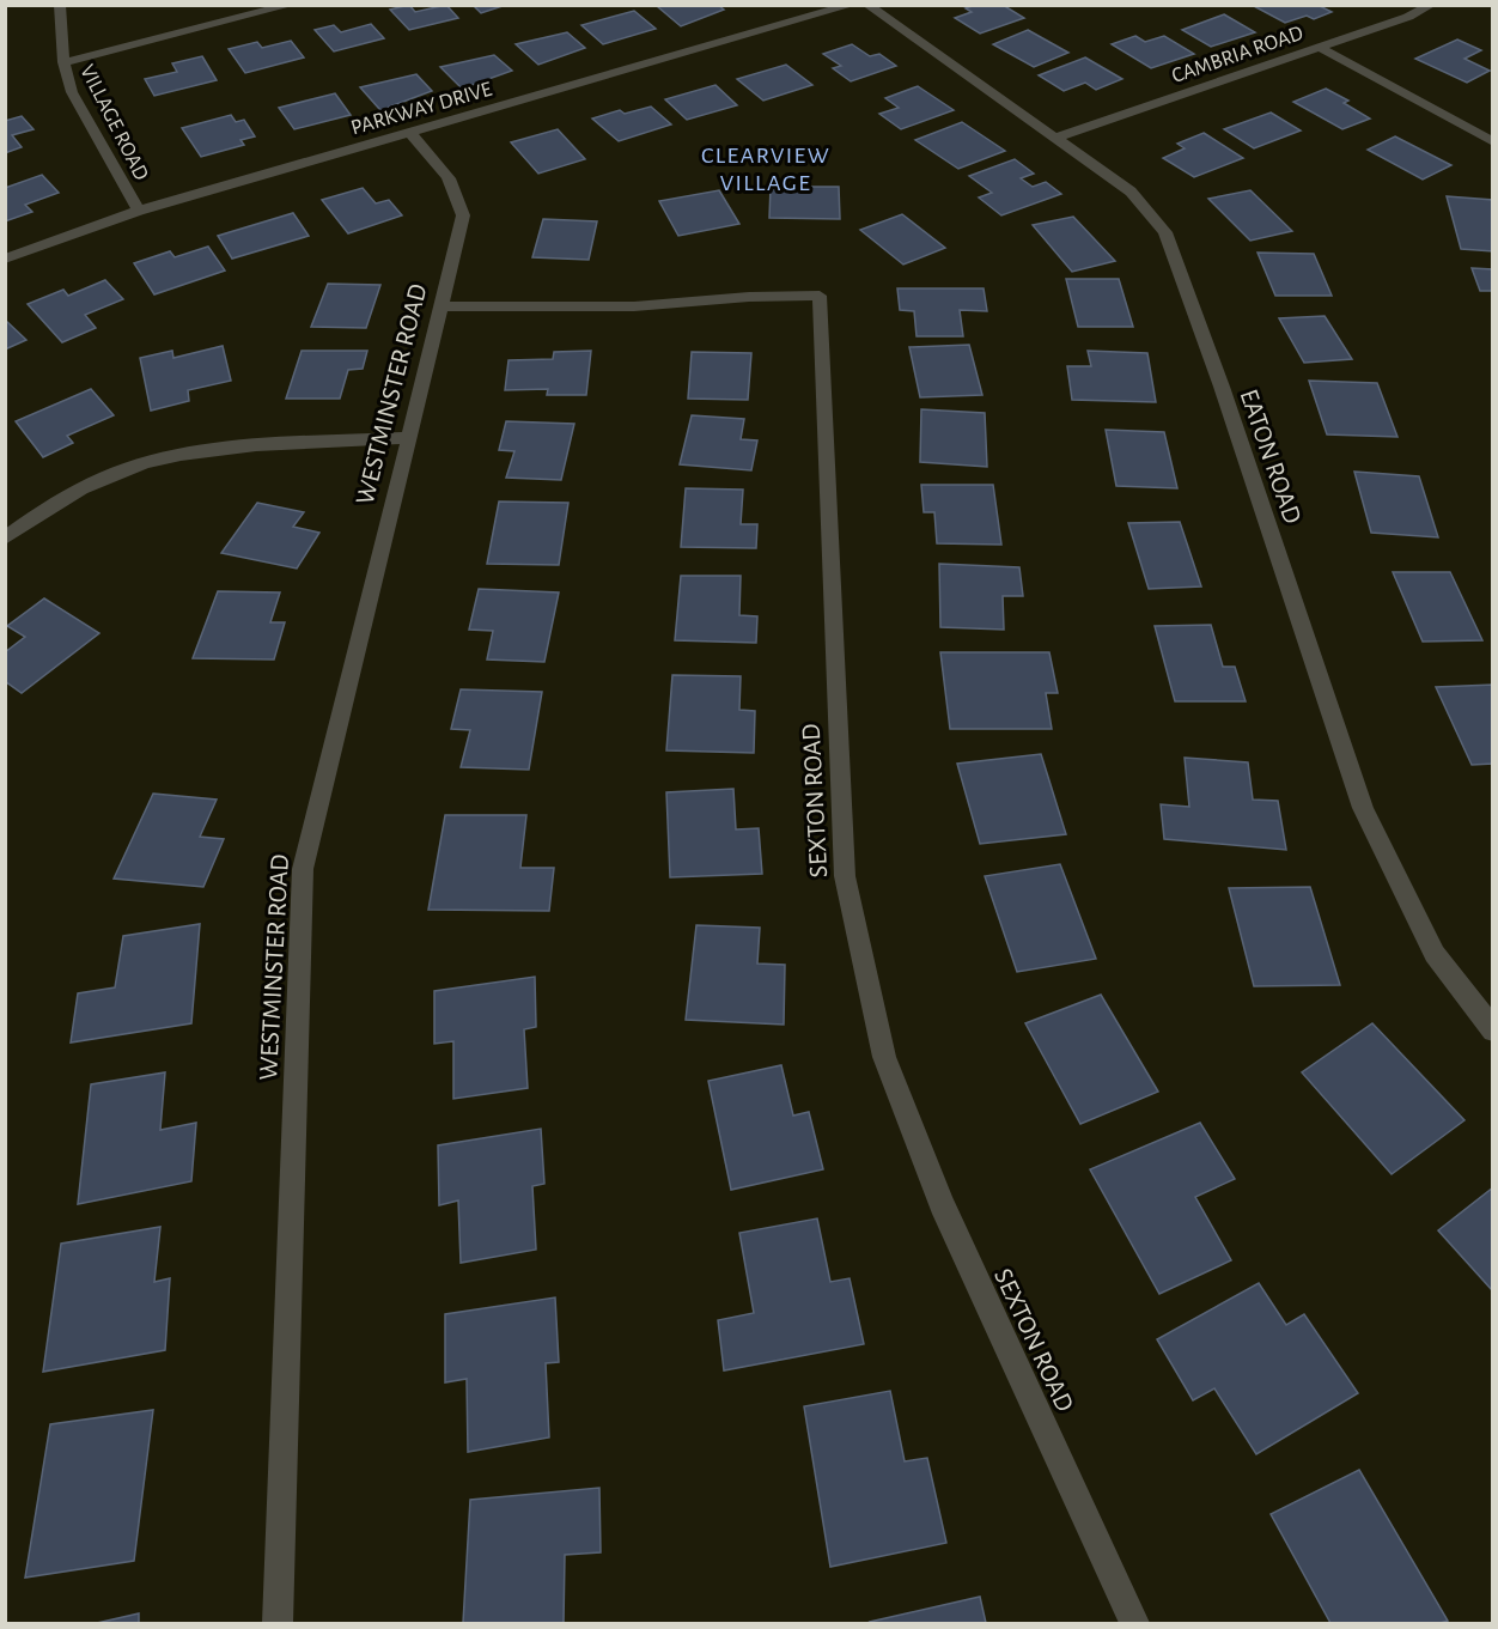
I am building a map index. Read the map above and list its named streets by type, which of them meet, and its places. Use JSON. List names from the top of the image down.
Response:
{
  "streets": {
    "street": [
      "CAMBRIA ROAD",
      "PARKWAY DRIVE",
      "VILLAGE ROAD",
      "WESTMINSTER ROAD",
      "EATON ROAD",
      "SEXTON ROAD"
    ]
  },
  "crossings": [
    ["CAMBRIA ROAD", "EATON ROAD"],
    ["PARKWAY DRIVE", "VILLAGE ROAD"],
    ["PARKWAY DRIVE", "WESTMINSTER ROAD"],
    ["WESTMINSTER ROAD", "SEXTON ROAD"]
  ],
  "districts": ["CLEARVIEW VILLAGE"]
}
